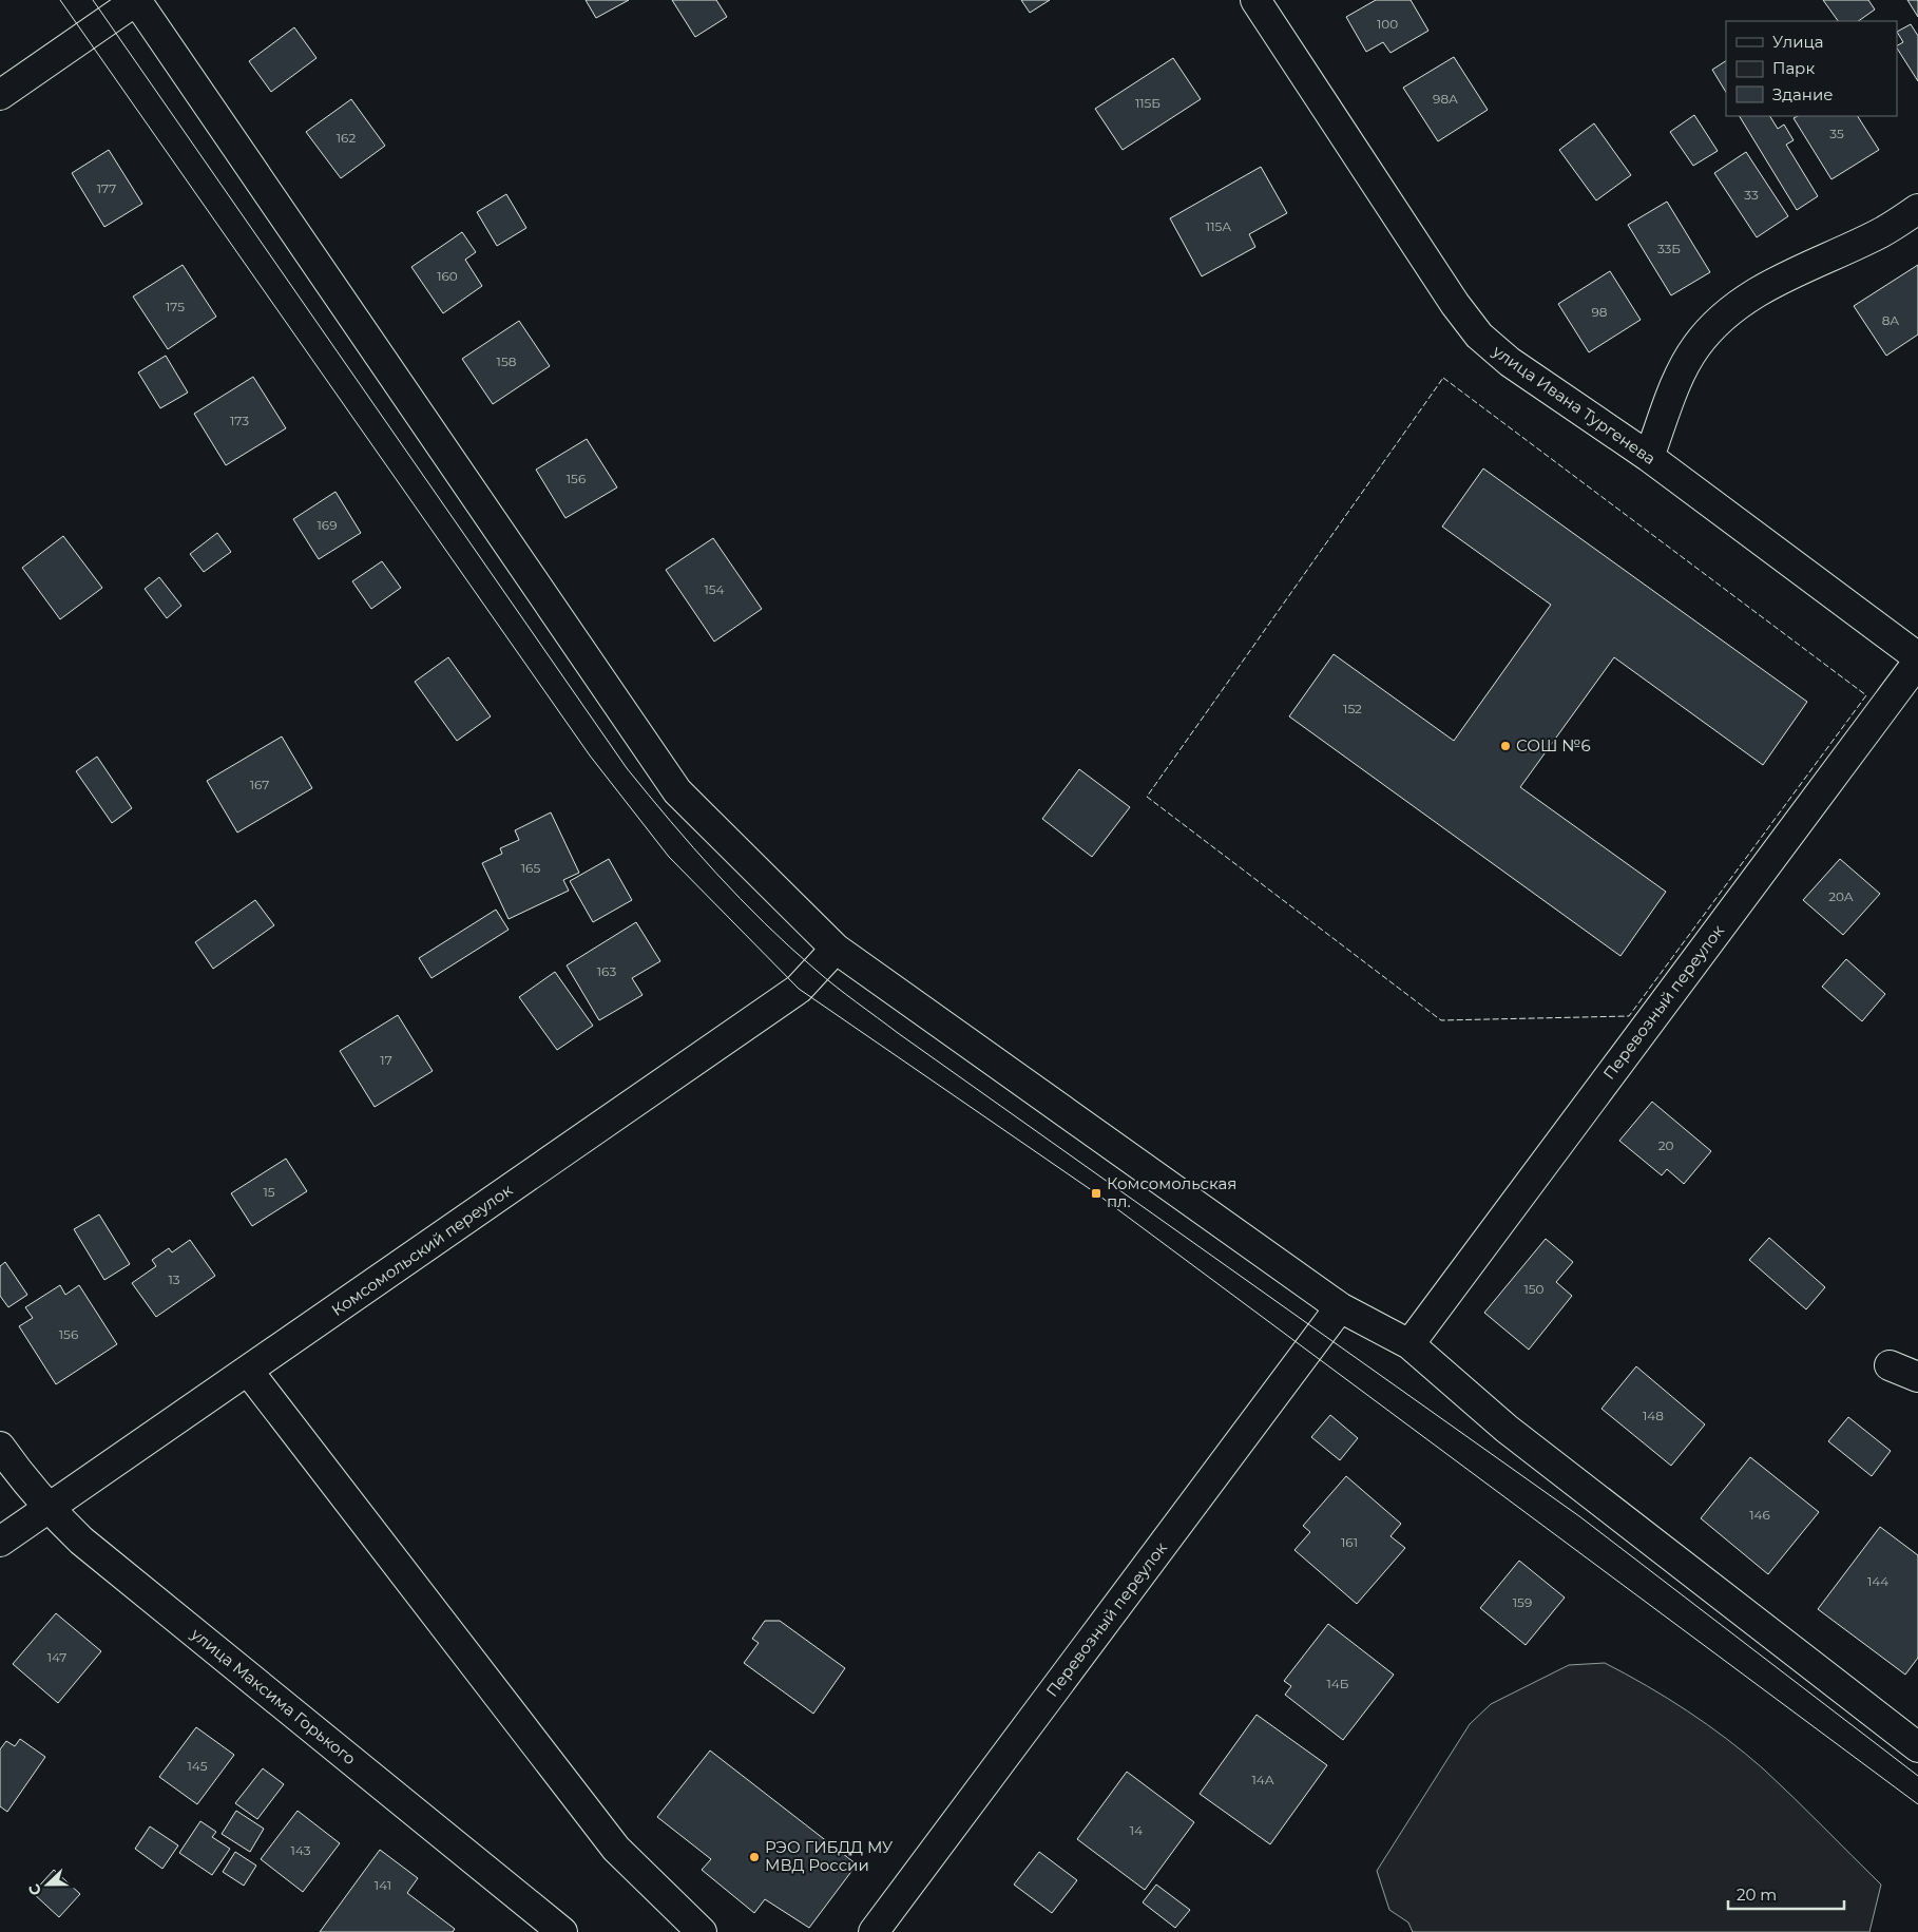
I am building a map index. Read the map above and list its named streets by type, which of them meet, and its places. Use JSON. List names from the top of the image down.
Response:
{
  "streets": {
    "street": [
      "улица Ивана Тургенева",
      "Перевозный переулок",
      "Комсомольский переулок",
      "улица Максима Горького"
    ]
  },
  "crossings": [
    ["Комсомольский переулок", "улица Максима Горького"]
  ],
  "places": {
    "other": ["СОШ №6", "РЭО ГИБДД МУ МВД России"],
    "transit": ["Комсомольская пл."]
  },
  "house_numbers": [
    "100",
    "98А",
    "115Б",
    "35",
    "162",
    "177",
    "33",
    "115А",
    "33Б",
    "160",
    "175",
    "98",
    "8А",
    "158",
    "173",
    "156",
    "169",
    "154",
    "152",
    "167",
    "165",
    "20А",
    "163",
    "17",
    "20",
    "15",
    "13",
    "150",
    "156",
    "148",
    "146",
    "161",
    "144",
    "159",
    "147",
    "14Б",
    "145",
    "14А",
    "14",
    "143",
    "141"
  ],
  "legend": ["Улица", "Парк", "Здание"],
  "scale_bar": "20 m",
  "north": "left"
}
